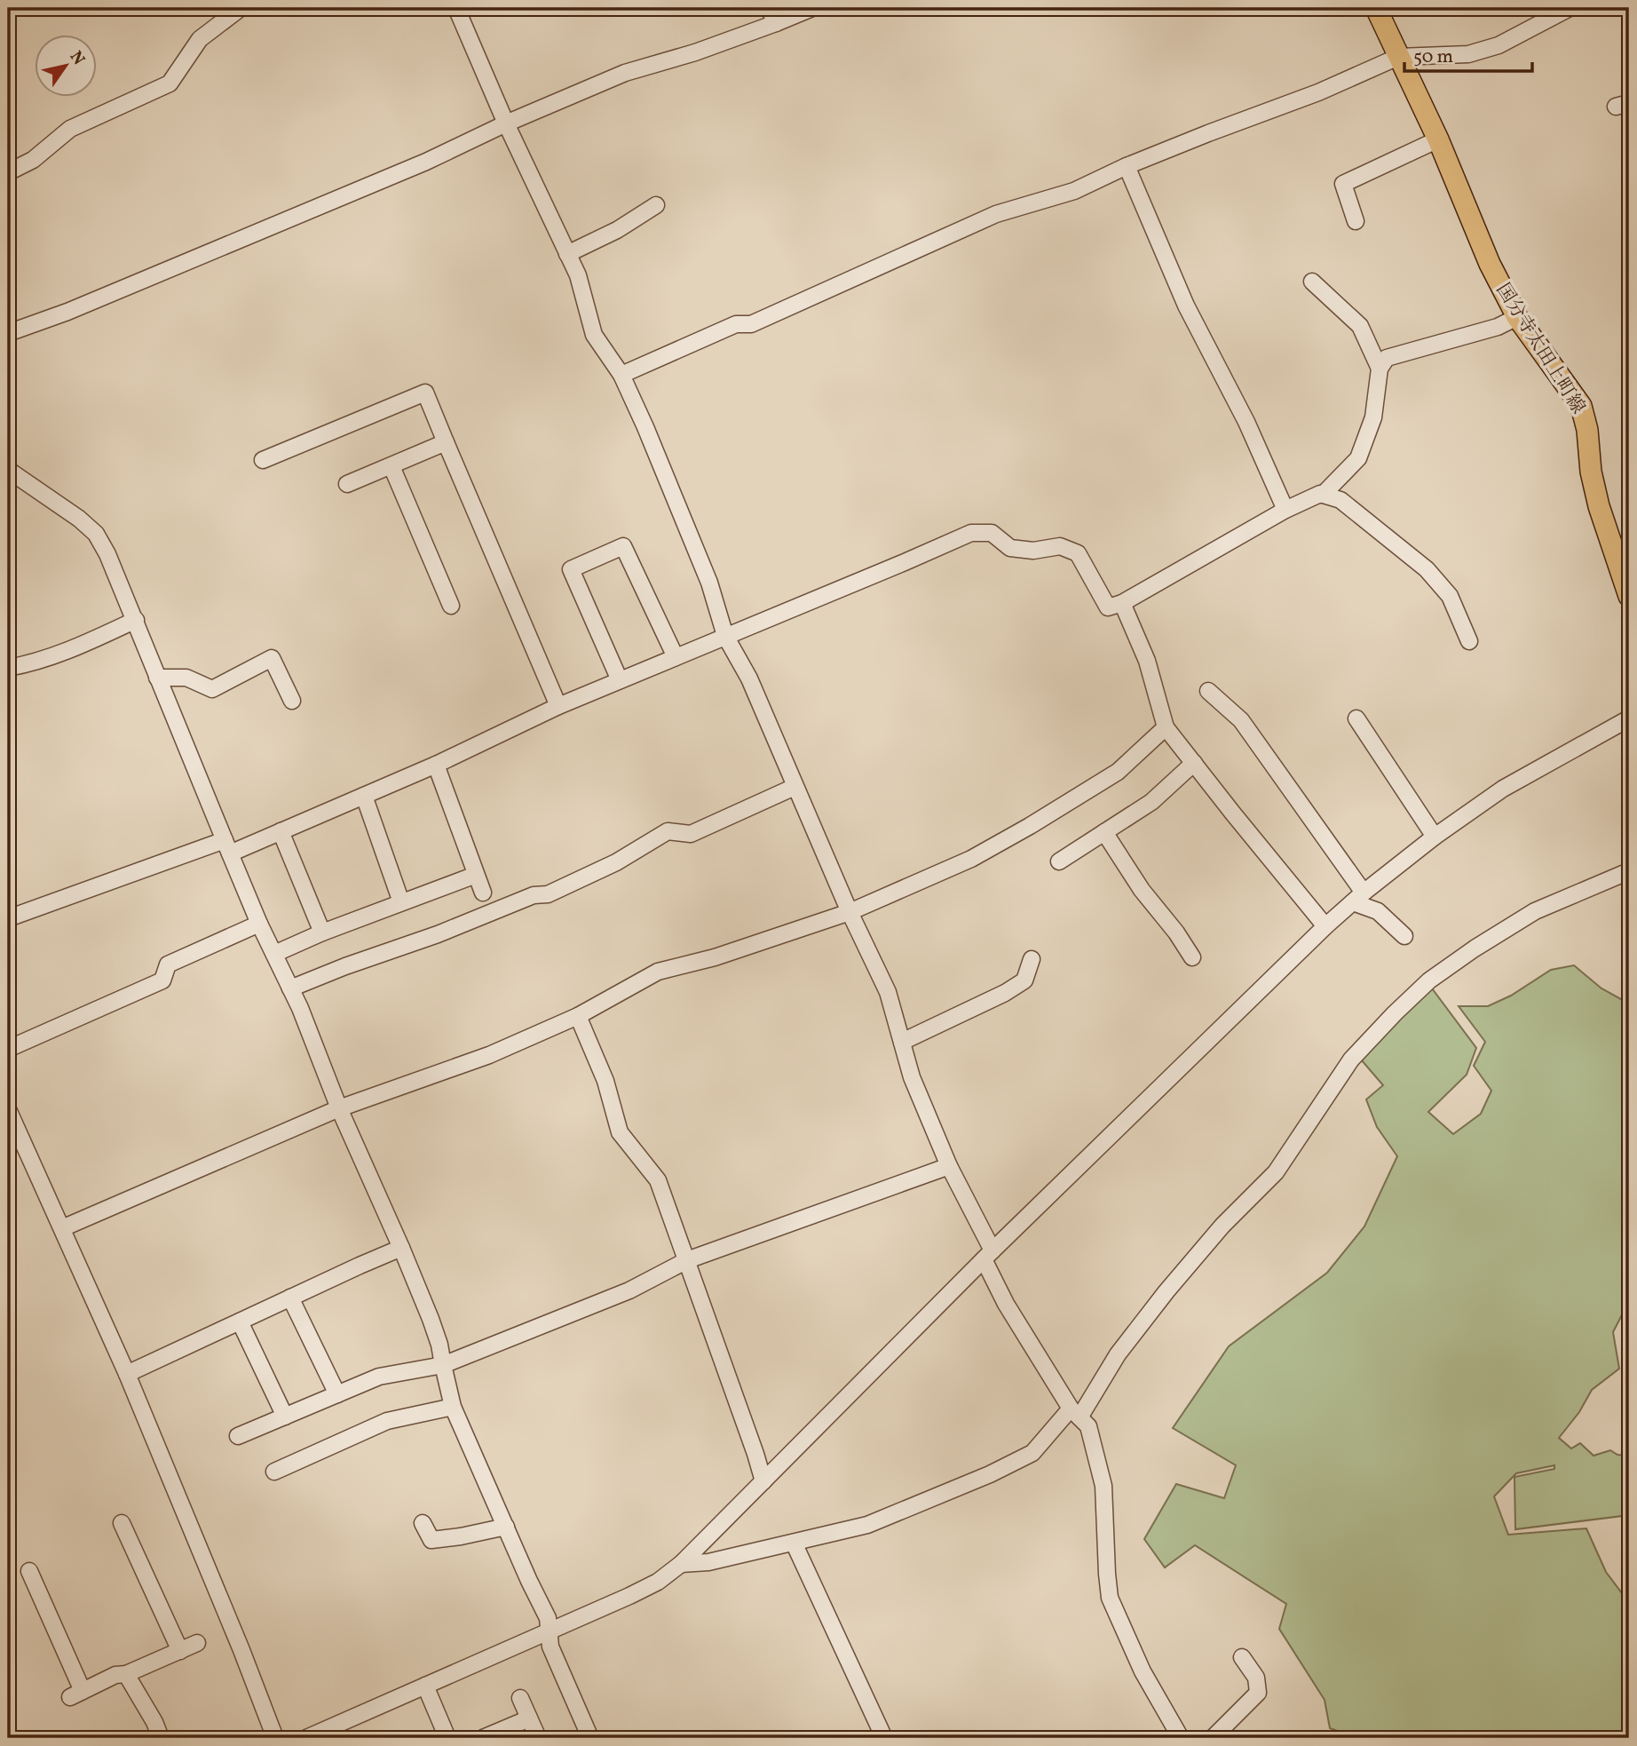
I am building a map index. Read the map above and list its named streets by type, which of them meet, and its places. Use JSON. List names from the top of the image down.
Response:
{
  "streets": {
    "main road": ["国分寺太田上町線"]
  },
  "scale_bar": "50 m",
  "north": "top right"
}
